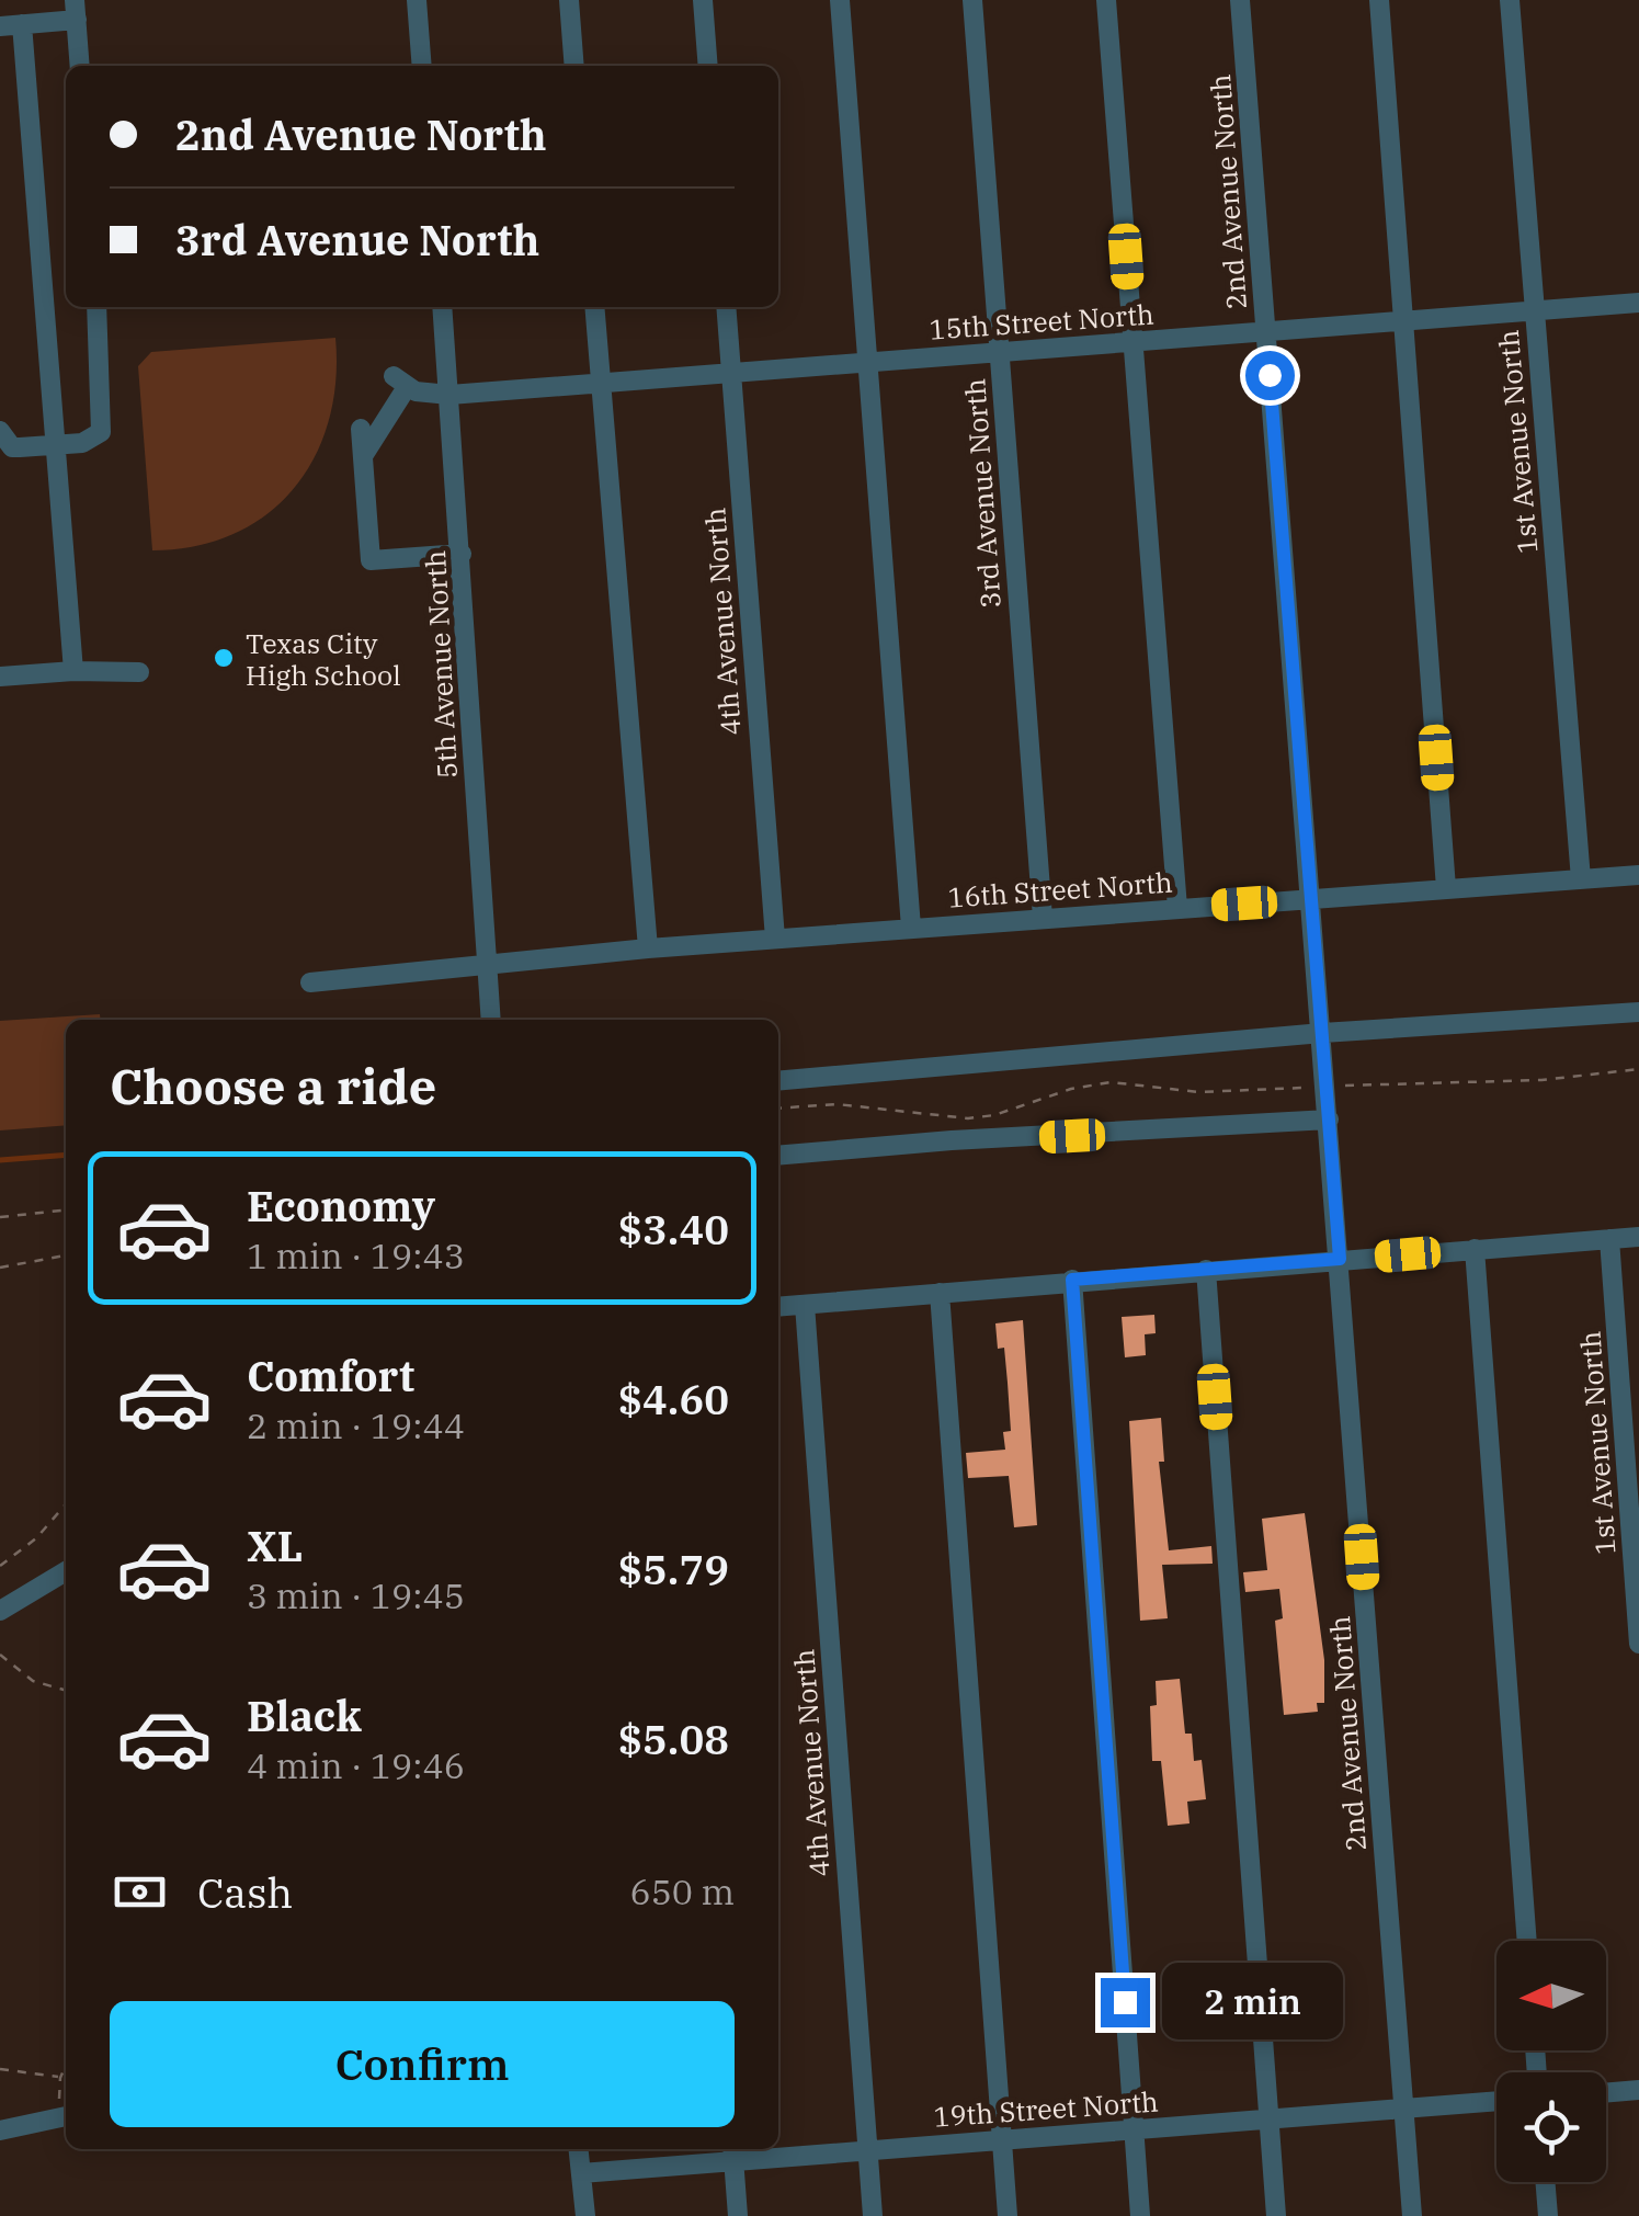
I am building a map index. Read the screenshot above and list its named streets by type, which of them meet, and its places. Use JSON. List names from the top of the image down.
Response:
{
  "streets": {
    "street": [
      "2nd Avenue North",
      "15th Street North",
      "1st Avenue North",
      "3rd Avenue North",
      "4th Avenue North",
      "5th Avenue North",
      "16th Street North",
      "19th Street North"
    ]
  },
  "crossings": [
    ["2nd Avenue North", "15th Street North"],
    ["2nd Avenue North", "16th Street North"],
    ["2nd Avenue North", "19th Street North"],
    ["15th Street North", "1st Avenue North"],
    ["15th Street North", "3rd Avenue North"],
    ["15th Street North", "4th Avenue North"],
    ["15th Street North", "5th Avenue North"],
    ["1st Avenue North", "16th Street North"],
    ["3rd Avenue North", "16th Street North"],
    ["4th Avenue North", "16th Street North"],
    ["4th Avenue North", "19th Street North"],
    ["5th Avenue North", "16th Street North"]
  ],
  "places": ["Texas City High School"],
  "north": "left",
  "page": {
    "banner": ["2nd Avenue North", "3rd Avenue North"],
    "heading": "Choose a ride",
    "list": [
      {
        "name": "Economy",
        "note": "1 min · 19:43",
        "value": "$3.40"
      },
      {
        "name": "Comfort",
        "note": "2 min · 19:44",
        "value": "$4.60"
      },
      {
        "name": "XL",
        "note": "3 min · 19:45",
        "value": "$5.79"
      },
      {
        "name": "Black",
        "note": "4 min · 19:46",
        "value": "$5.08"
      }
    ],
    "pay": ["Cash", "650 m"],
    "bubble": "2 min",
    "buttons": "Confirm"
  }
}
